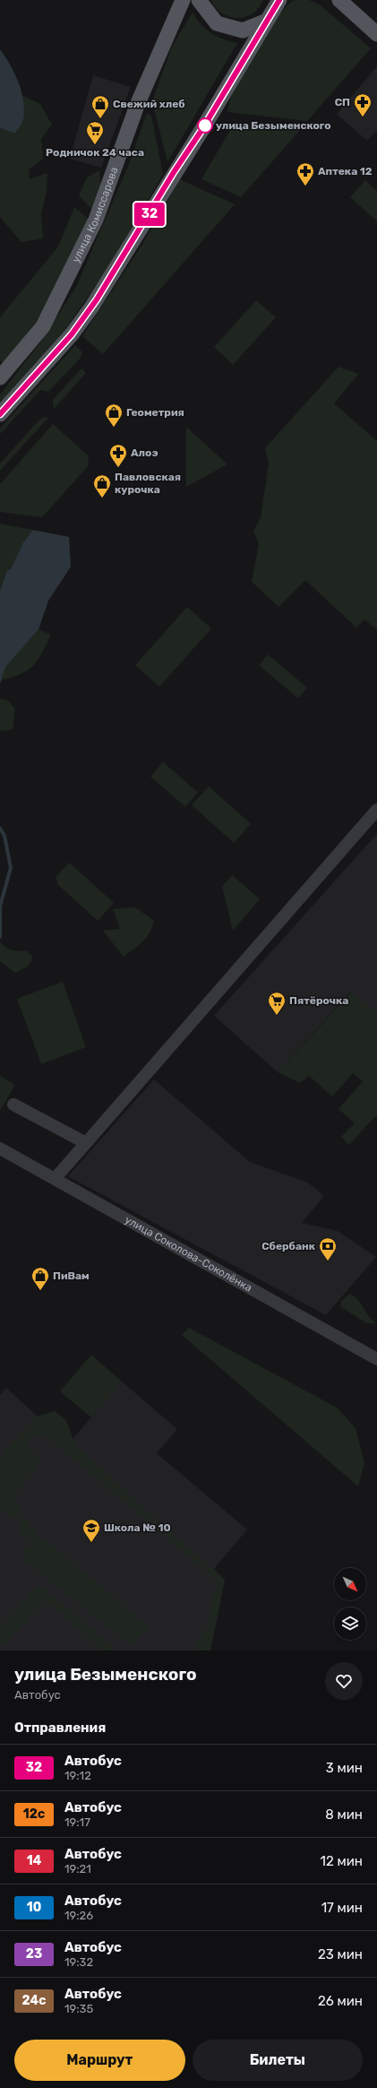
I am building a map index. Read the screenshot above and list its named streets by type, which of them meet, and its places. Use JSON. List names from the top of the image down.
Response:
{
  "streets": {
    "main road": ["улица Комиссарова"],
    "street": ["улица Соколова-Соколёнка"]
  },
  "places": {
    "pharmacy": ["СП", "Аптека 12", "Алоэ"],
    "shop": [
      "Свежий хлеб",
      "Геометрия",
      "Павловская курочка",
      "ПиВам"
    ],
    "other": ["улица Безыменского"],
    "supermarket": ["Родничок 24 часа", "Пятёрочка"],
    "bank": ["Сбербанк"],
    "school or university": ["Школа № 10"]
  },
  "lines": ["bus line 32"],
  "north": "bottom right",
  "page": {
    "on_map": "32",
    "heading": [
      ["улица Безыменского", "Автобус"],
      "Отправления"
    ],
    "list": [
      {
        "mark": "32",
        "name": "Автобус",
        "note": "19:12",
        "value": "3 мин"
      },
      {
        "mark": "12с",
        "name": "Автобус",
        "note": "19:17",
        "value": "8 мин"
      },
      {
        "mark": "14",
        "name": "Автобус",
        "note": "19:21",
        "value": "12 мин"
      },
      {
        "mark": "10",
        "name": "Автобус",
        "note": "19:26",
        "value": "17 мин"
      },
      {
        "mark": "23",
        "name": "Автобус",
        "note": "19:32",
        "value": "23 мин"
      },
      {
        "mark": "24с",
        "name": "Автобус",
        "note": "19:35",
        "value": "26 мин"
      }
    ],
    "buttons": ["Маршрут", "Билеты"]
  }
}
